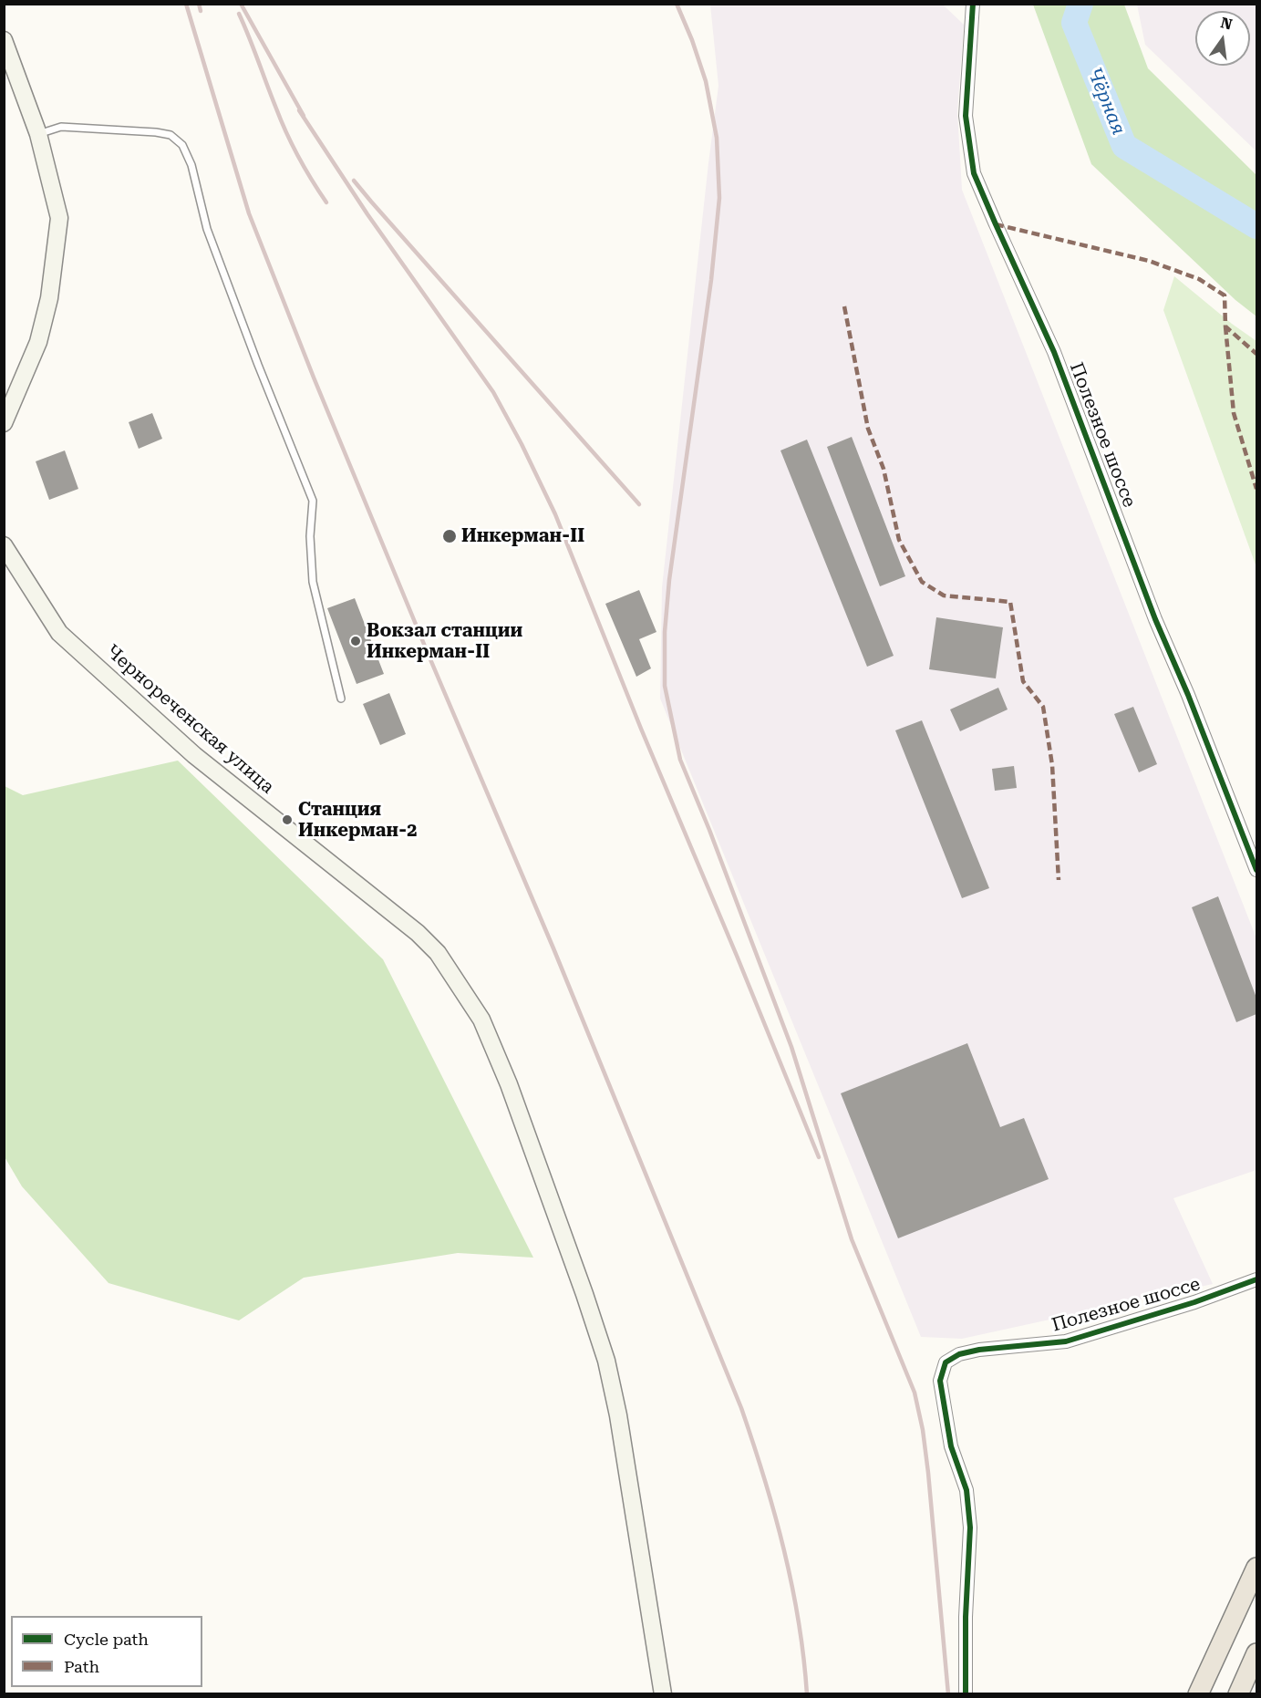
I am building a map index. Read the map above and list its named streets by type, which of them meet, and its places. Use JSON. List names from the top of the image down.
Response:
{
  "streets": {
    "main road": ["Чернореченская улица"],
    "street": ["Полезное шоссе"]
  },
  "water": ["Чёрная"],
  "places": ["Инкерман-II", "Вокзал станции Инкерман-II", "Станция Инкерман-2"],
  "legend": ["Cycle path", "Path"],
  "north": "top"
}
